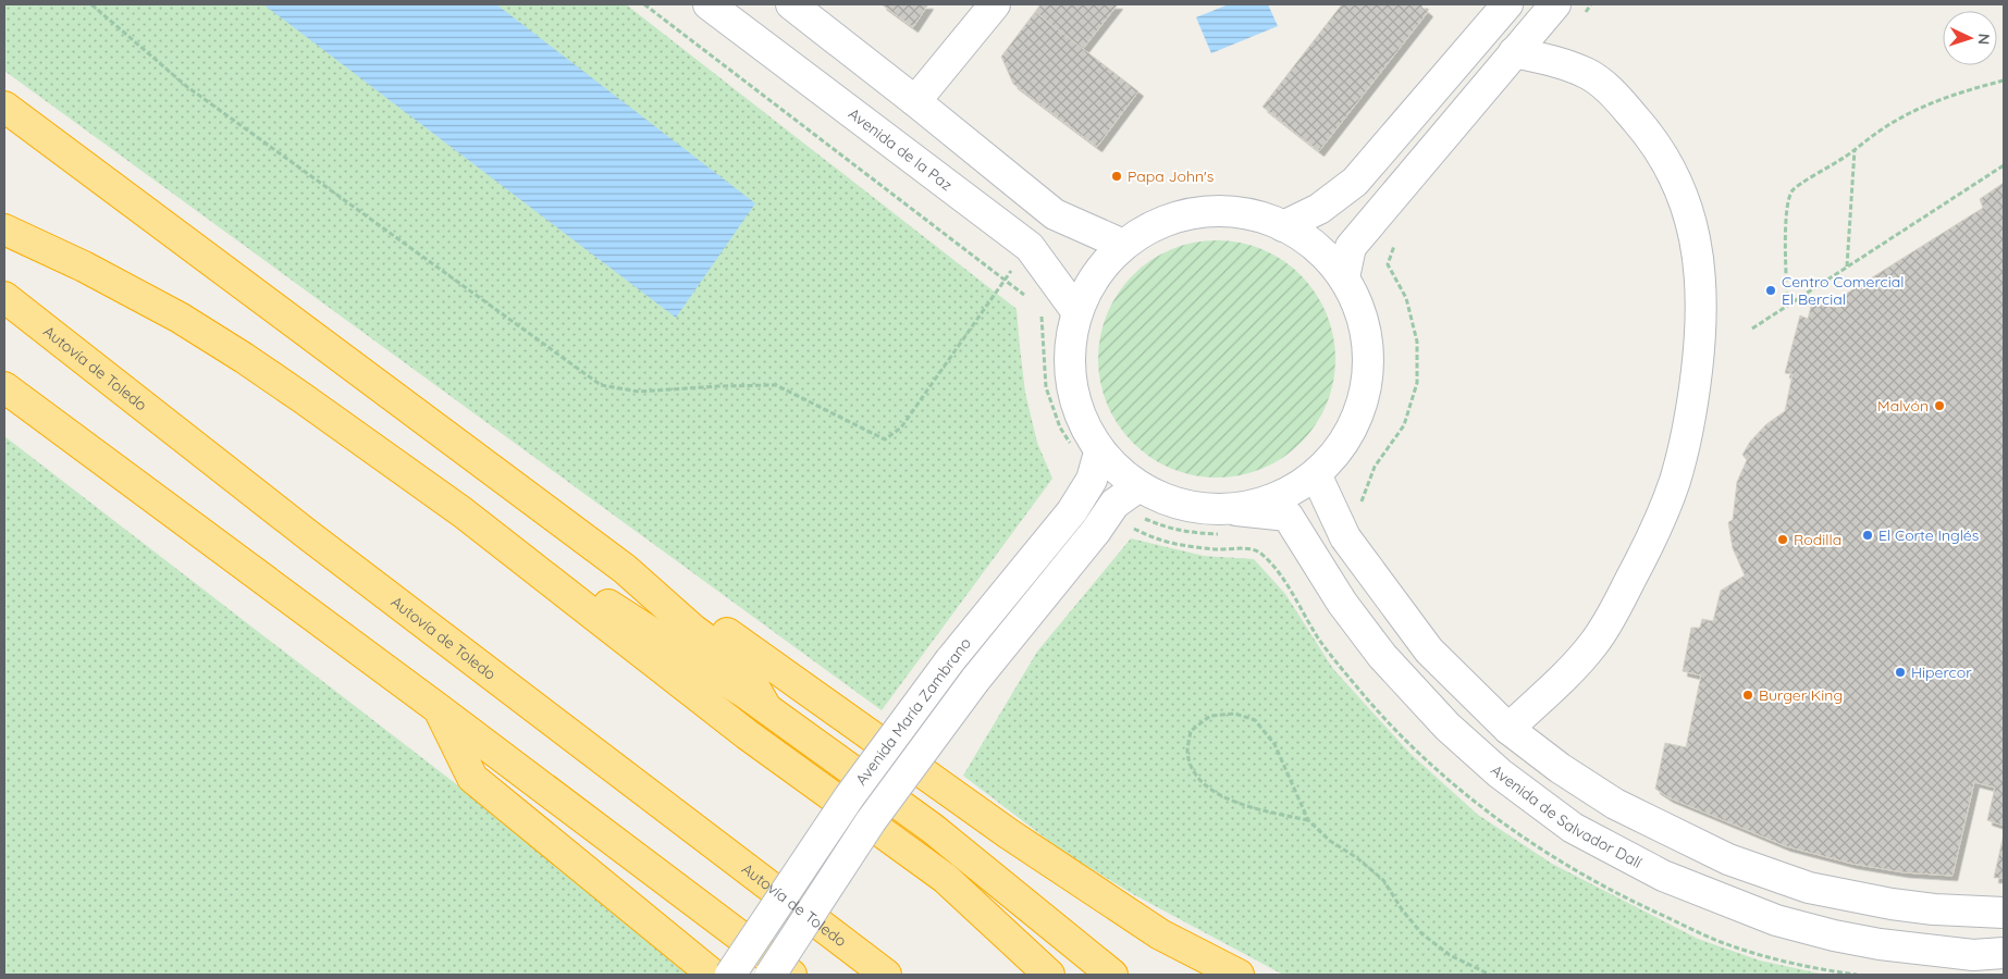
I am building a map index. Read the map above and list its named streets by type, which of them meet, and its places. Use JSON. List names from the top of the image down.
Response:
{
  "streets": {
    "highway": ["Autovía de Toledo"],
    "street": ["Avenida de la Paz", "Avenida María Zambrano", "Avenida de Salvador Dalí"]
  },
  "places": [
    "Papa John's",
    "Centro Comercial El Bercial",
    "Malvón",
    "El Corte Inglés",
    "Rodilla",
    "Hipercor",
    "Burger King"
  ],
  "north": "right"
}
